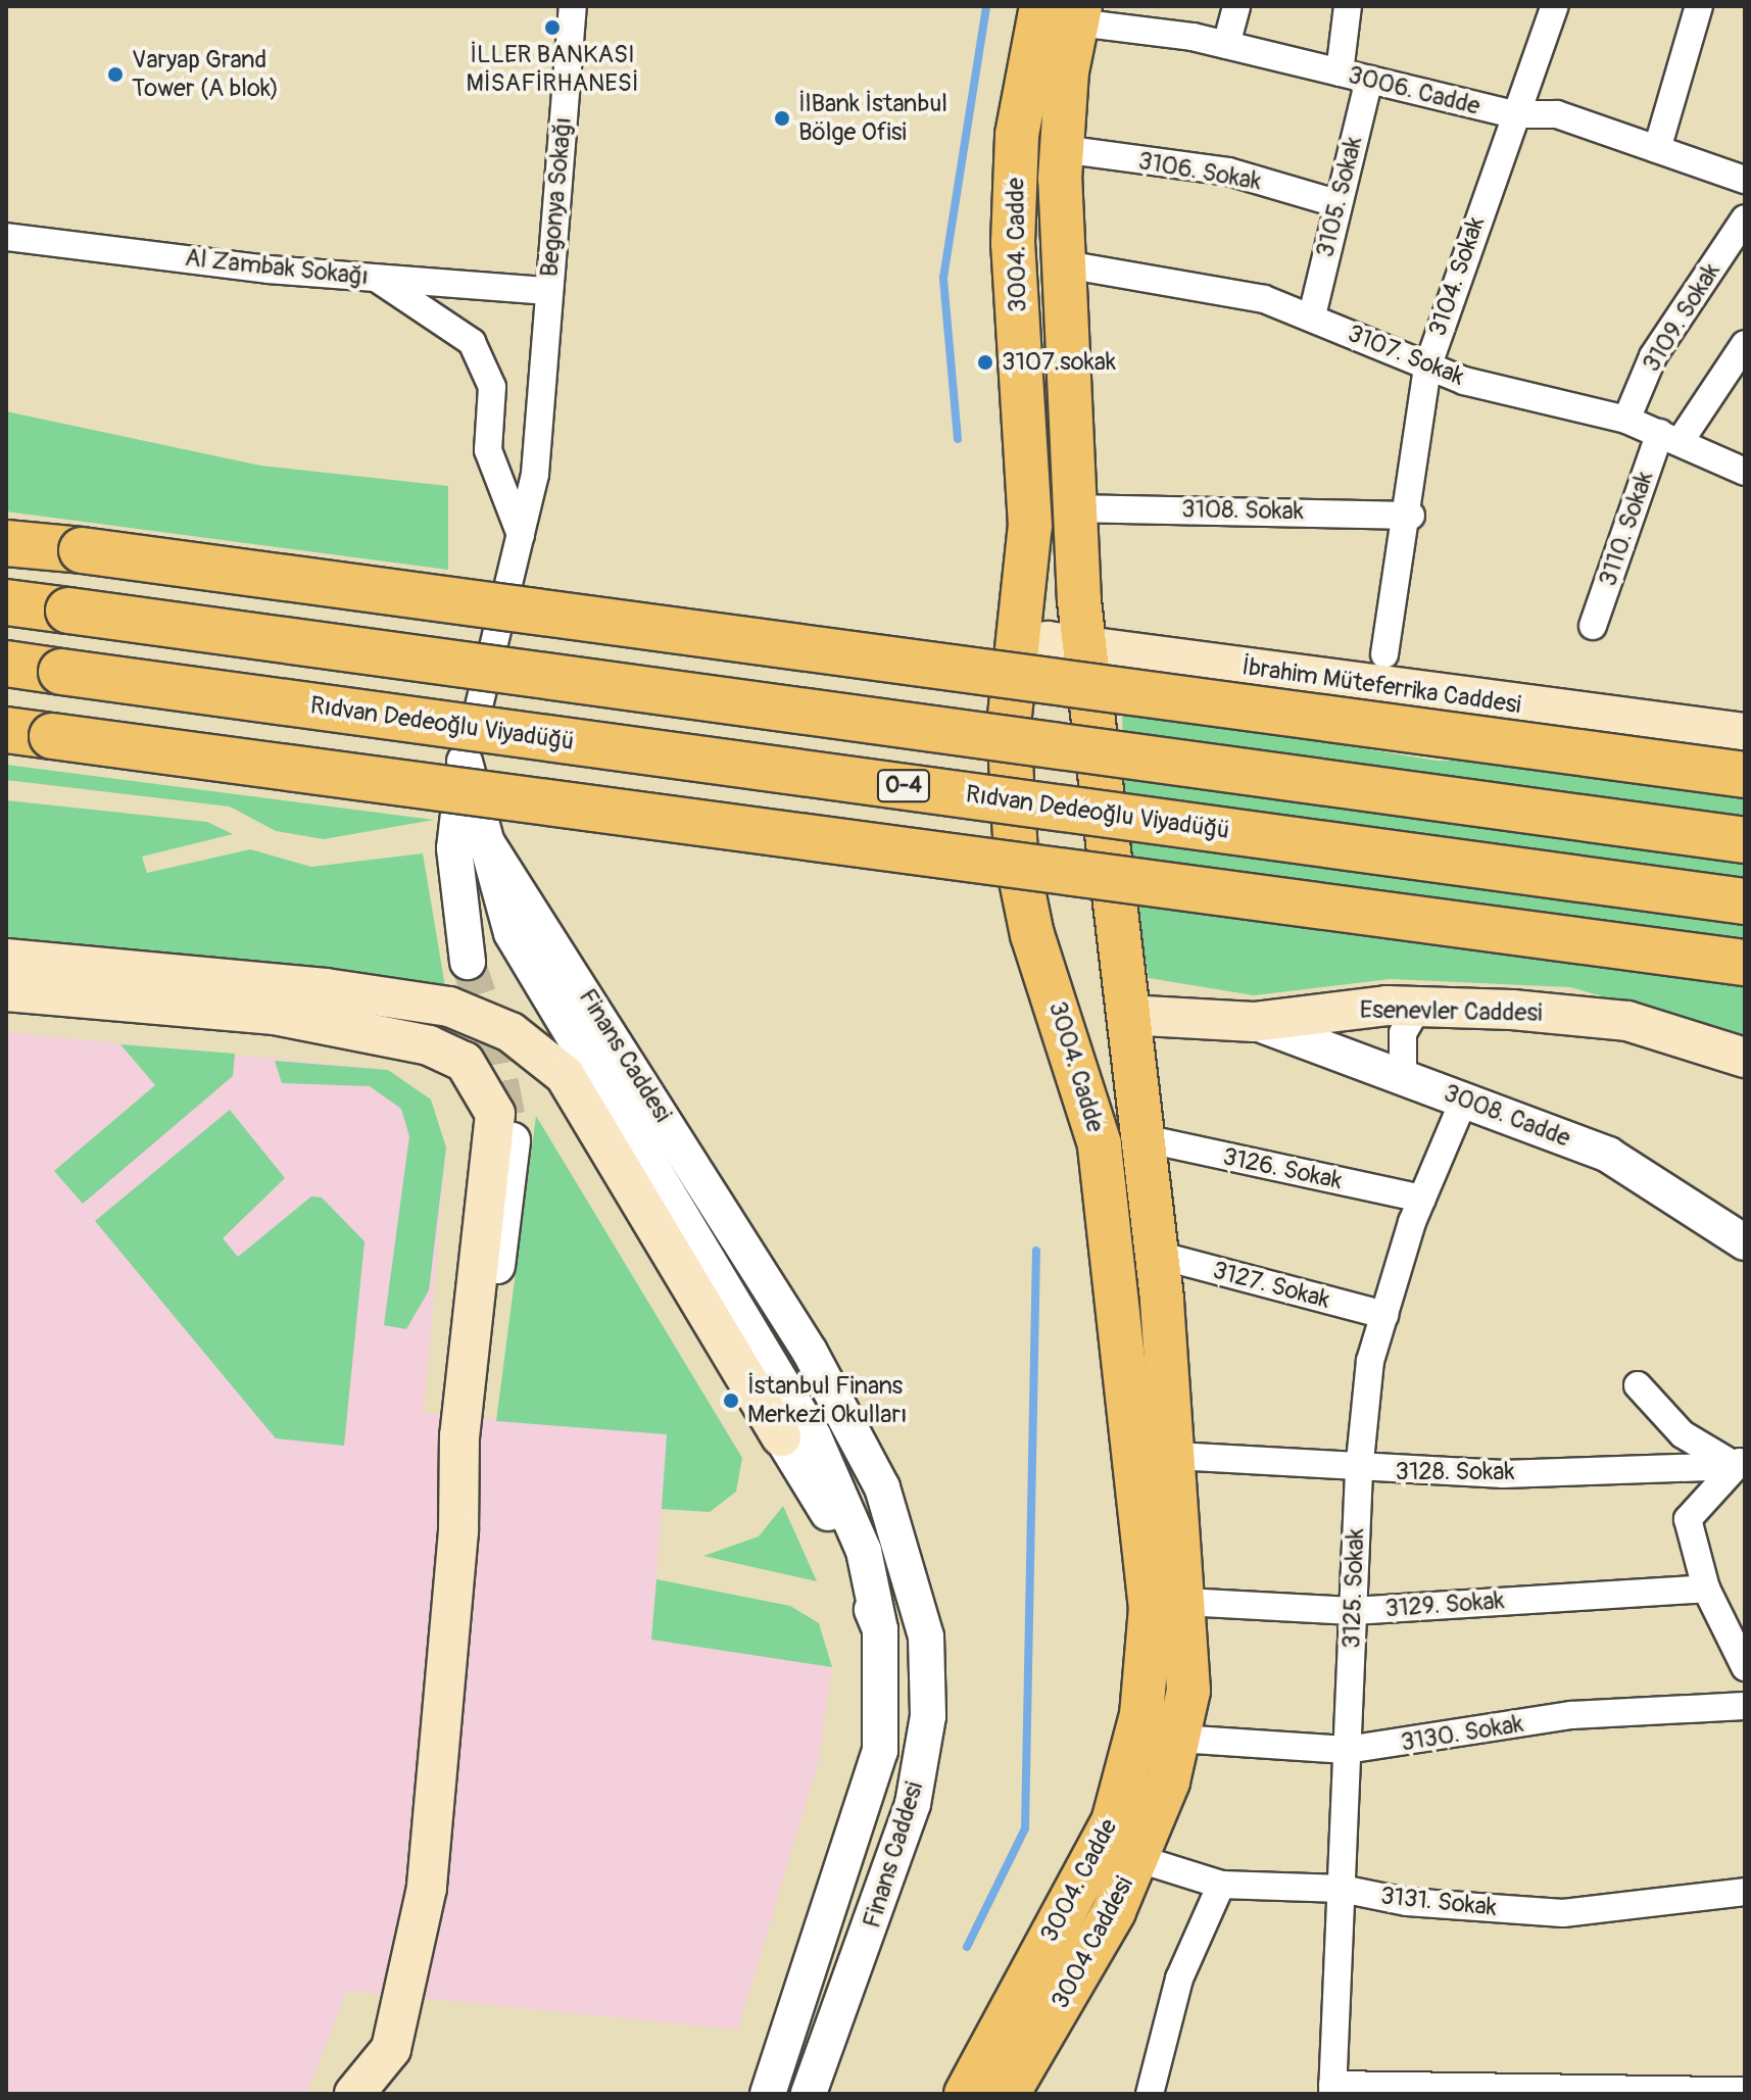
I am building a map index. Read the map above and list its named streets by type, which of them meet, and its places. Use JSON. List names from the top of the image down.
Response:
{
  "streets": {
    "highway": ["Rıdvan Dedeoğlu Viyadüğü", "O-4"],
    "main road": [
      "3004. Cadde",
      "İbrahim Müteferrika Caddesi",
      "Esenevler Caddesi",
      "3004 Caddesi"
    ],
    "street": [
      "3006. Cadde",
      "3106. Sokak",
      "Begonya Sokağı",
      "3105. Sokak",
      "Al Zambak Sokağı",
      "3104. Sokak",
      "3109. Sokak",
      "3107. Sokak",
      "3108. Sokak",
      "3110. Sokak",
      "Finans Caddesi",
      "3008. Cadde",
      "3126. Sokak",
      "3127. Sokak",
      "3128. Sokak",
      "3125. Sokak",
      "3129. Sokak",
      "3130. Sokak",
      "3131. Sokak"
    ]
  },
  "crossings": [
    ["3006. Cadde", "3105. Sokak"],
    ["3006. Cadde", "3004. Cadde"],
    ["3006. Cadde", "3104. Sokak"],
    ["3106. Sokak", "3105. Sokak"],
    ["3106. Sokak", "3004. Cadde"],
    ["Begonya Sokağı", "Al Zambak Sokağı"],
    ["3105. Sokak", "3107. Sokak"],
    ["3004. Cadde", "3107. Sokak"],
    ["3004. Cadde", "3108. Sokak"],
    ["3004. Cadde", "İbrahim Müteferrika Caddesi"],
    ["3004. Cadde", "Esenevler Caddesi"],
    ["3004. Cadde", "3126. Sokak"],
    ["3004. Cadde", "3127. Sokak"],
    ["3004. Cadde", "3128. Sokak"],
    ["3004. Cadde", "3129. Sokak"],
    ["3004. Cadde", "3130. Sokak"],
    ["3004. Cadde", "3004 Caddesi"],
    ["3104. Sokak", "3107. Sokak"],
    ["3104. Sokak", "3108. Sokak"],
    ["3109. Sokak", "3107. Sokak"],
    ["3107. Sokak", "3110. Sokak"],
    ["Esenevler Caddesi", "3008. Cadde"],
    ["3008. Cadde", "3125. Sokak"],
    ["3126. Sokak", "3125. Sokak"],
    ["3127. Sokak", "3125. Sokak"],
    ["3128. Sokak", "3125. Sokak"],
    ["3125. Sokak", "3129. Sokak"],
    ["3125. Sokak", "3130. Sokak"],
    ["3125. Sokak", "3131. Sokak"],
    ["3130. Sokak", "3004 Caddesi"],
    ["3131. Sokak", "3004 Caddesi"]
  ],
  "places": [
    "İLLER BANKASI MİSAFİRHANESİ",
    "Varyap Grand Tower (A blok)",
    "İlBank İstanbul Bölge Ofisi",
    "3107.sokak",
    "İstanbul Finans Merkezi Okulları"
  ]
}
